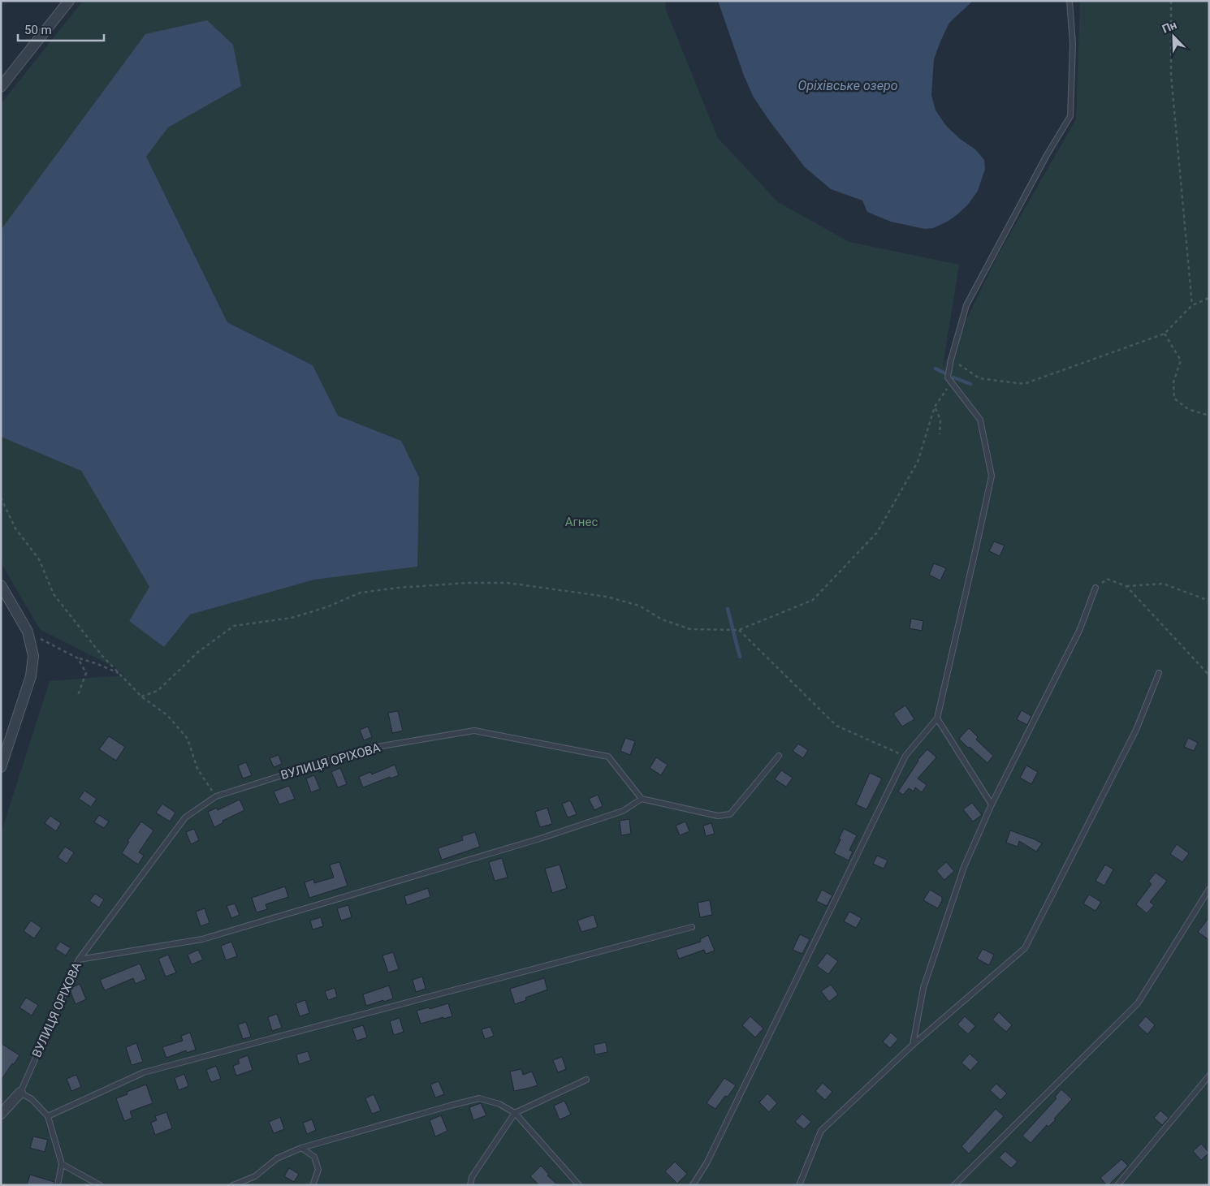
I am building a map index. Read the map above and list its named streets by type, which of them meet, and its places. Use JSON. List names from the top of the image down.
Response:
{
  "streets": {
    "lane": ["ВУЛИЦЯ ОРІХОВА"]
  },
  "water": ["Оріхівське озеро"],
  "parks": ["Агнес"],
  "scale_bar": "50 m",
  "north": "top left"
}
